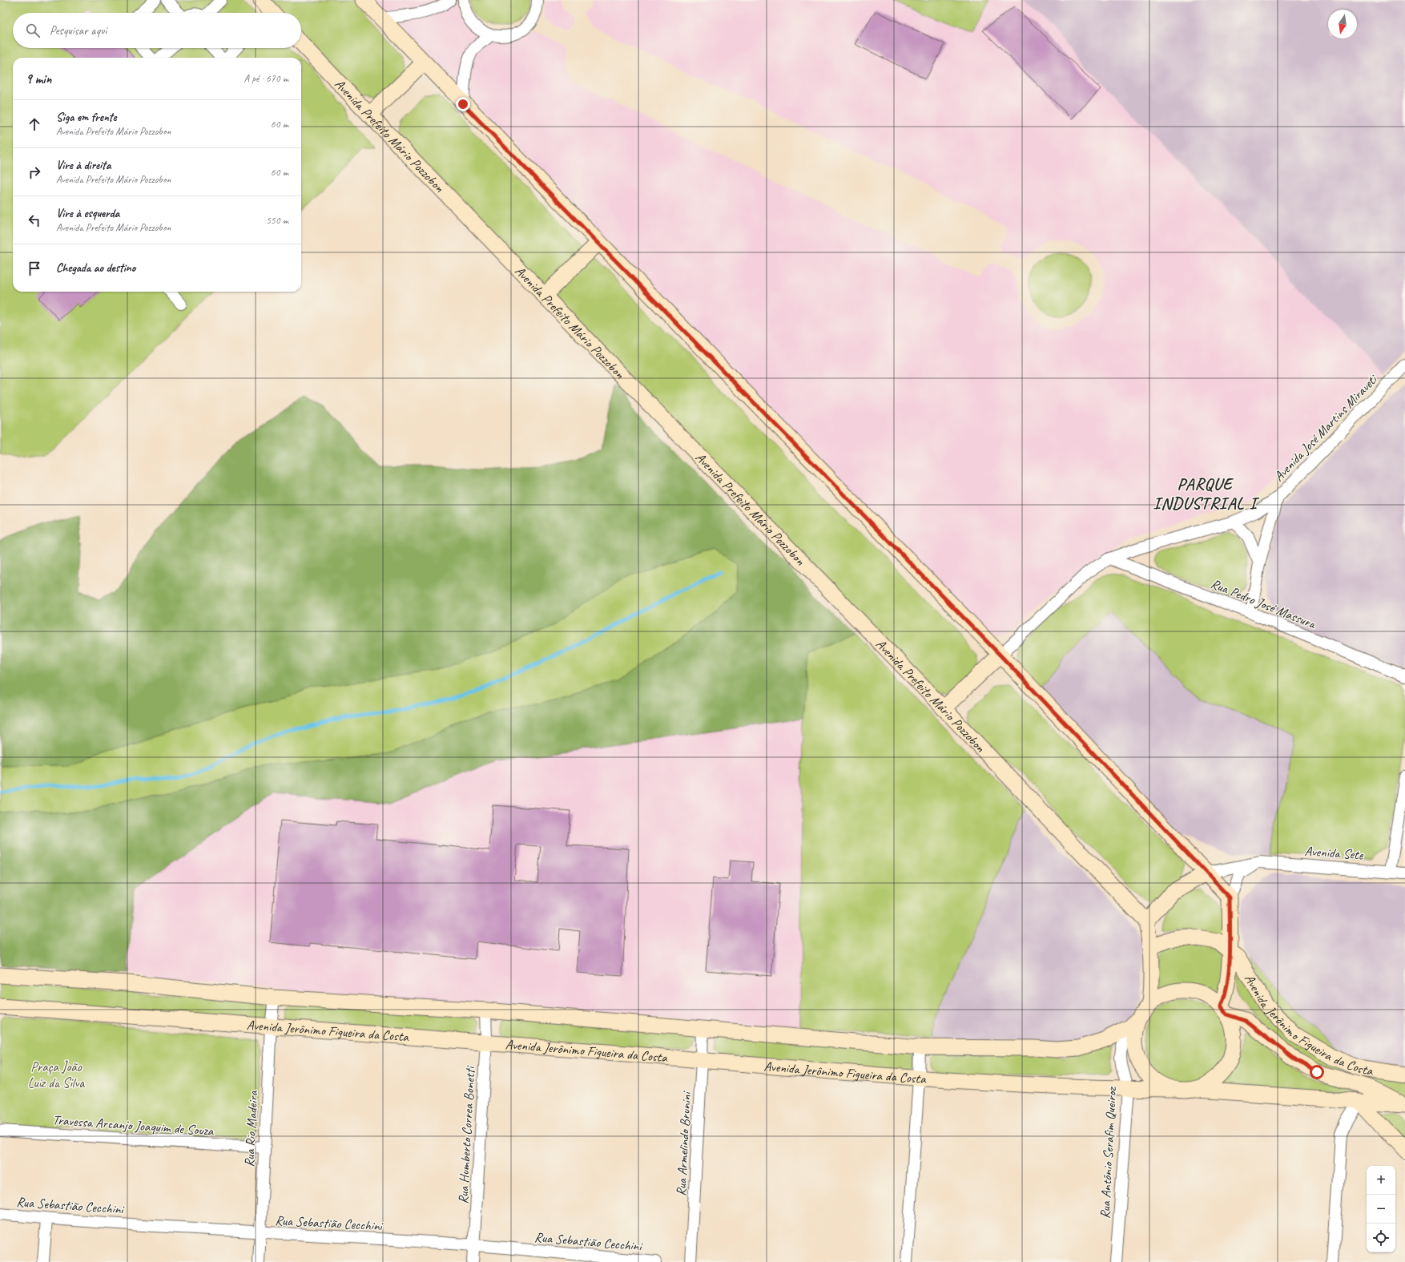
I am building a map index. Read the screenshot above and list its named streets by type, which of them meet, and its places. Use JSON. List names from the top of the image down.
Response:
{
  "streets": {
    "main road": ["Avenida Prefeito Mário Pozzobon", "Avenida Jerônimo Figueira da Costa"],
    "street": [
      "Avenida José Martins Miraveti",
      "Rua Pedro José Massura",
      "Avenida Sete",
      "Travessa Arcanjo Joaquim de Souza",
      "Rua Rio Madeira",
      "Rua Humberto Correa Bonetti",
      "Rua Armelindo Brunini",
      "Rua Antônio Serafim Queiroz",
      "Rua Sebastião Cecchini"
    ]
  },
  "crossings": [
    ["Avenida José Martins Miraveti", "Rua Pedro José Massura"],
    ["Avenida Jerônimo Figueira da Costa", "Rua Rio Madeira"],
    ["Avenida Jerônimo Figueira da Costa", "Rua Humberto Correa Bonetti"],
    ["Avenida Jerônimo Figueira da Costa", "Rua Armelindo Brunini"],
    ["Avenida Jerônimo Figueira da Costa", "Rua Antônio Serafim Queiroz"],
    ["Travessa Arcanjo Joaquim de Souza", "Rua Rio Madeira"],
    ["Rua Rio Madeira", "Rua Sebastião Cecchini"],
    ["Rua Humberto Correa Bonetti", "Rua Sebastião Cecchini"]
  ],
  "districts": ["PARQUE INDUSTRIAL I"],
  "parks": ["Praça João Luiz da Silva"],
  "north": "bottom",
  "page": {
    "search": "Pesquisar aqui",
    "heading": ["9 min", "A pé · 670 m"],
    "list": [
      ["Siga em frente", "Avenida Prefeito Mário Pozzobon", "60 m"],
      ["Vire à direita", "Avenida Prefeito Mário Pozzobon", "60 m"],
      ["Vire à esquerda", "Avenida Prefeito Mário Pozzobon", "550 m"],
      "Chegada ao destino"
    ],
    "map_buttons": ["+", "−"]
  }
}
